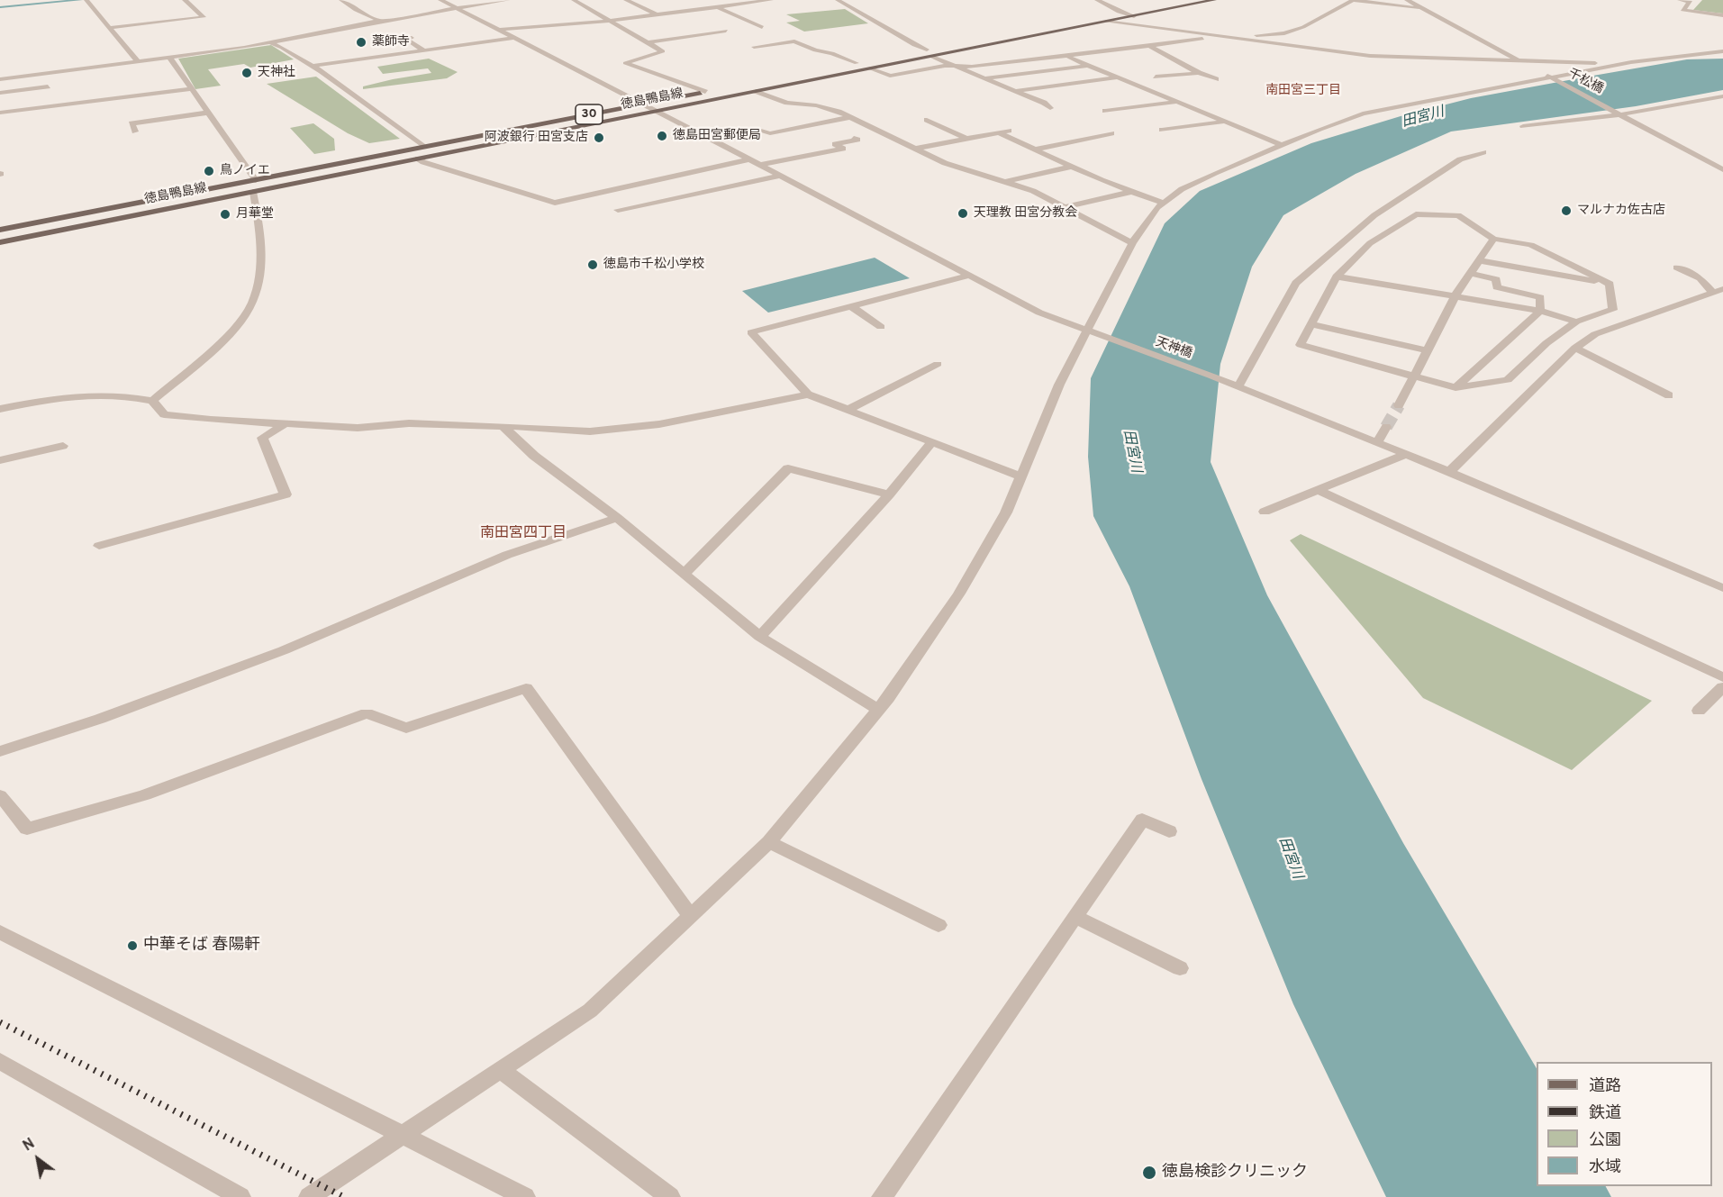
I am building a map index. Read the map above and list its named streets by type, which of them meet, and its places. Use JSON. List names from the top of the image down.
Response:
{
  "streets": {
    "main road": ["徳島鴨島線", "30"],
    "street": ["千松橋", "天神橋"]
  },
  "crossings": [
    ["徳島鴨島線", "天神橋"]
  ],
  "districts": ["南田宮三丁目", "南田宮四丁目"],
  "water": ["田宮川"],
  "places": [
    "薬師寺",
    "天神社",
    "徳島田宮郵便局",
    "阿波銀行 田宮支店",
    "鳥ノイエ",
    "マルナカ佐古店",
    "天理教 田宮分教会",
    "月華堂",
    "徳島市千松小学校",
    "中華そば 春陽軒",
    "徳島検診クリニック"
  ],
  "legend": [
    "道路",
    "鉄道",
    "公園",
    "水域"
  ],
  "north": "top left"
}
